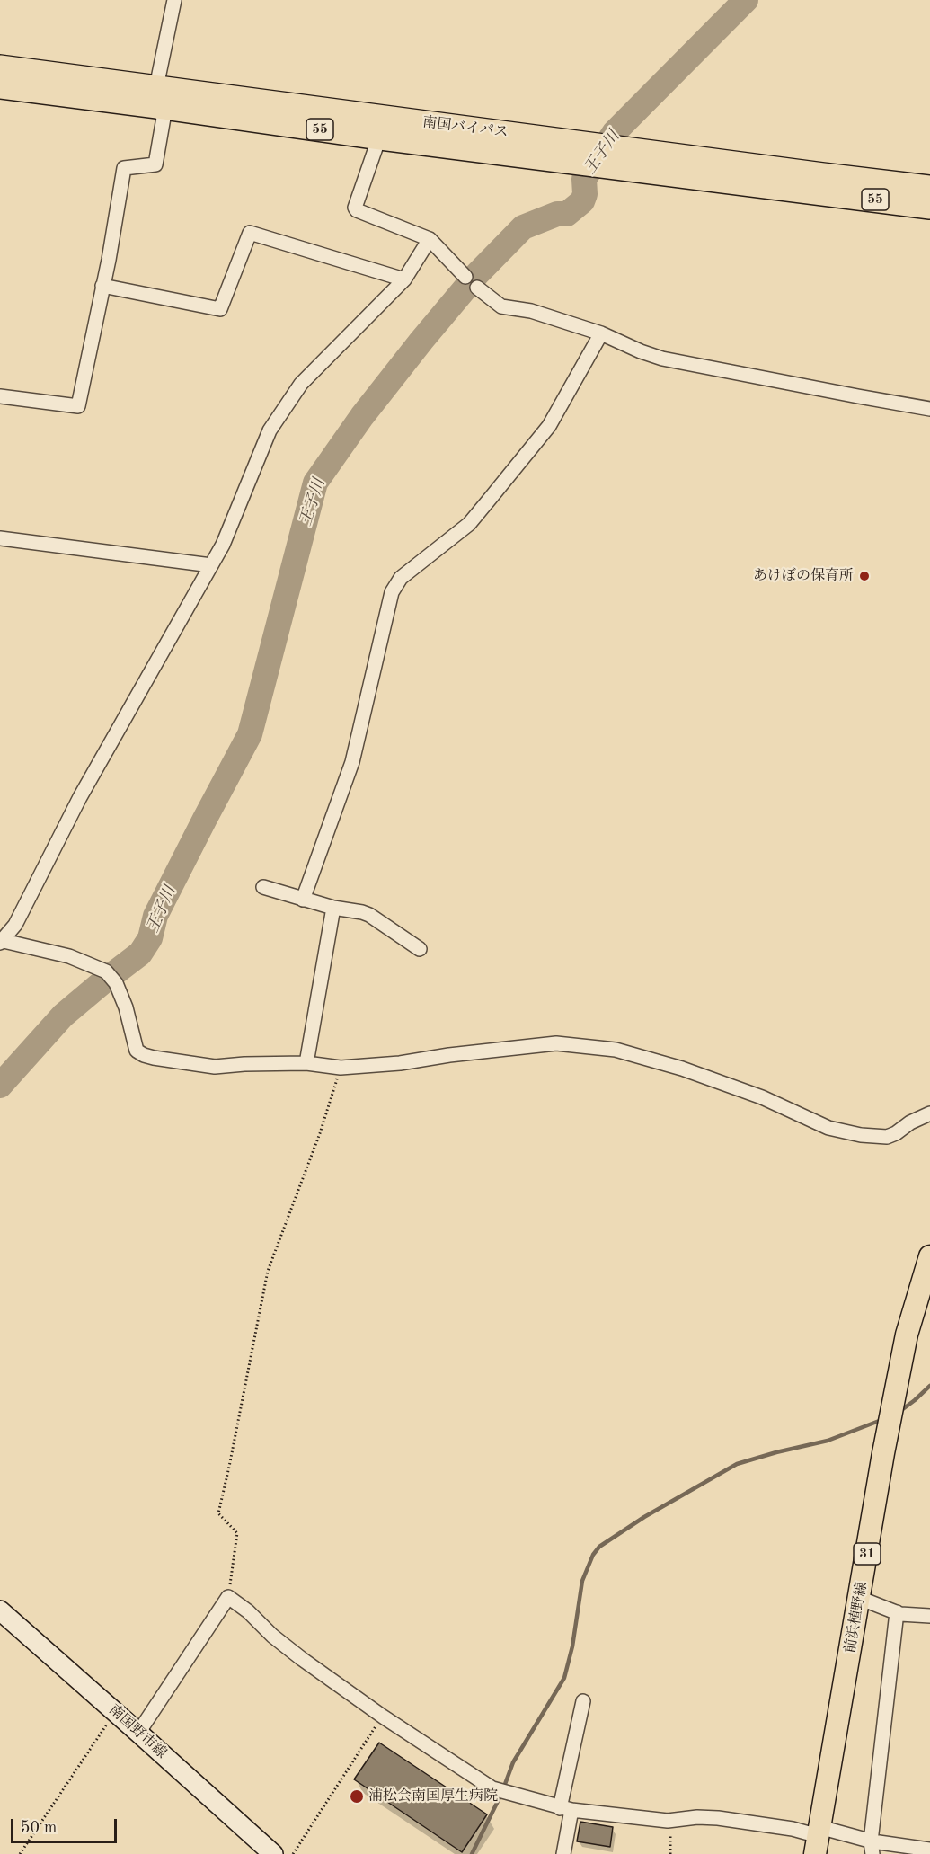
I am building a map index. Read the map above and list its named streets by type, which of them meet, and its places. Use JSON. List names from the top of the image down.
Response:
{
  "streets": {
    "highway": ["南国バイパス", "55"],
    "main road": ["31", "前浜植野線", "南国野市線"]
  },
  "water": ["王子川"],
  "places": ["あけぼの保育所", "浦松会南国厚生病院"],
  "scale_bar": "50 m"
}
